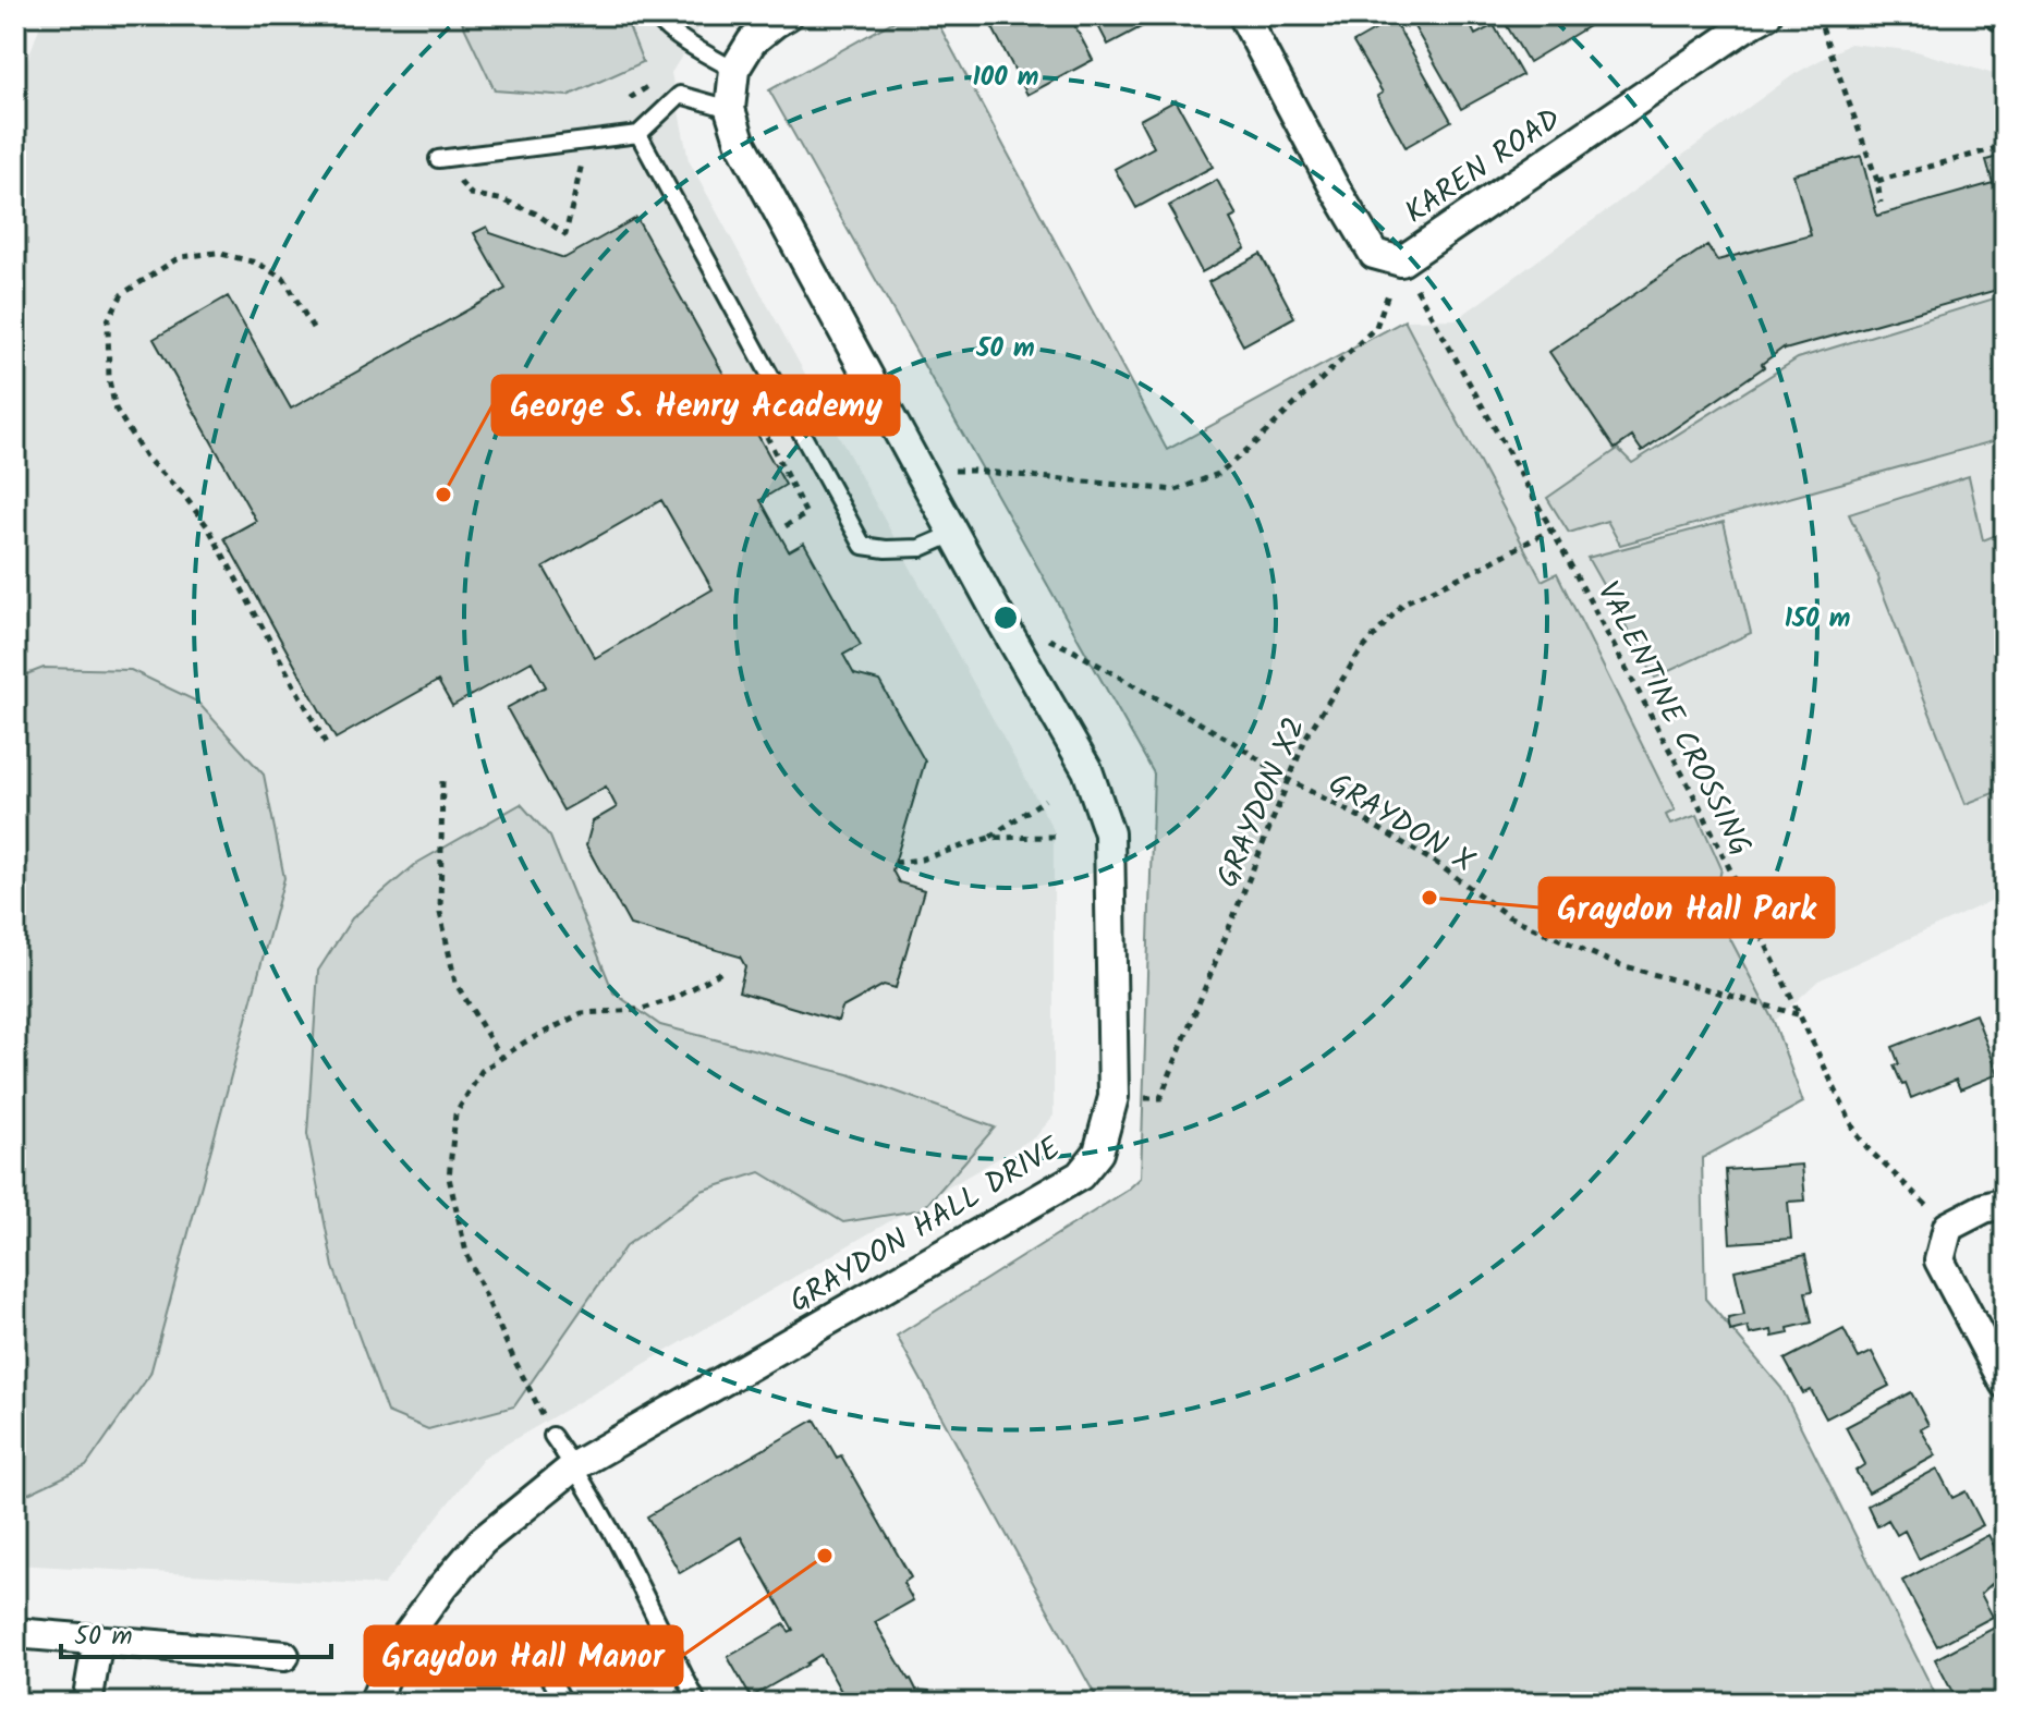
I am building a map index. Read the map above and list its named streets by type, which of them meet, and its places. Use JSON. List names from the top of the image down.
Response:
{
  "streets": {
    "street": ["KAREN ROAD", "GRAYDON HALL DRIVE"],
    "path": ["VALENTINE CROSSING", "GRAYDON X2", "GRAYDON X"]
  },
  "crossings": [
    ["KAREN ROAD", "VALENTINE CROSSING"],
    ["VALENTINE CROSSING", "GRAYDON X2"],
    ["VALENTINE CROSSING", "GRAYDON X"],
    ["GRAYDON X2", "GRAYDON X"],
    ["GRAYDON X2", "GRAYDON HALL DRIVE"],
    ["GRAYDON X", "GRAYDON HALL DRIVE"]
  ],
  "places": ["George S. Henry Academy", "Graydon Hall Park", "Graydon Hall Manor"],
  "scale_bar": "50 m",
  "rings": ["100 m", "50 m", "150 m"]
}
